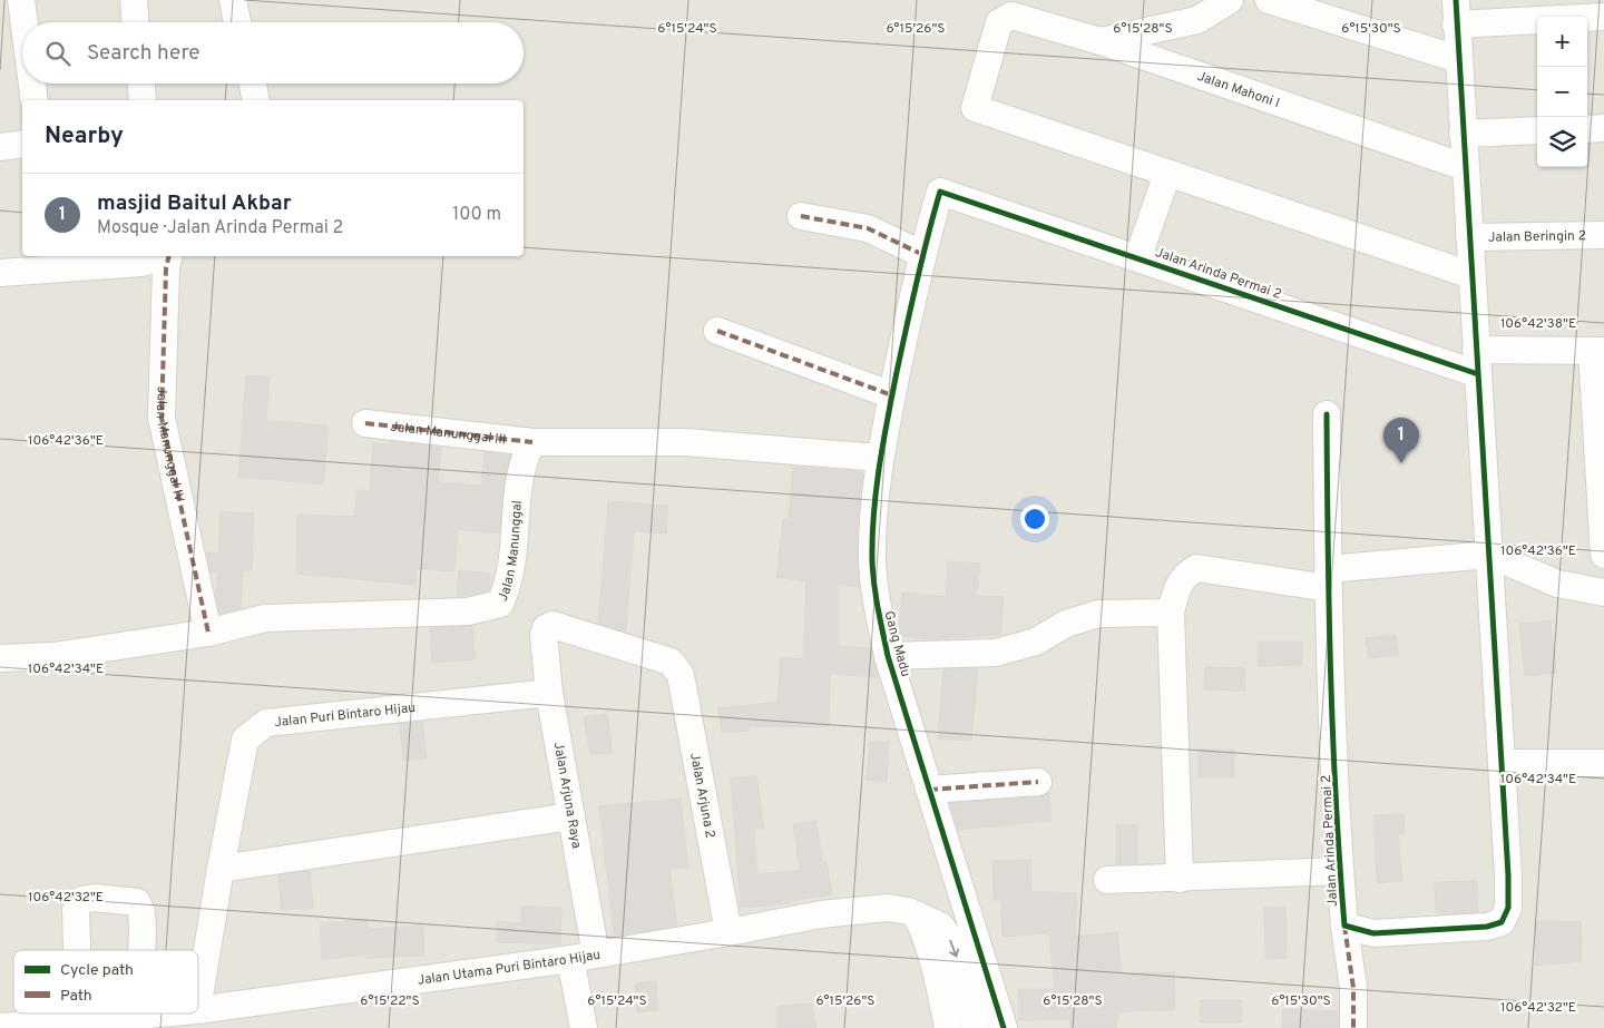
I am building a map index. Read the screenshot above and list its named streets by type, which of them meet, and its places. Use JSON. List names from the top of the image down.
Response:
{
  "streets": {
    "street": [
      "Jalan Mahoni I",
      "Jalan Beringin 2",
      "Jalan Arinda Permai 2",
      "Jalan Manunggal III",
      "Jalan Manunggal IV",
      "Jalan Manunggal",
      "Gang Madu",
      "Jalan Puri Bintaro Hijau",
      "Jalan Arjuna Raya",
      "Jalan Arjuna 2",
      "Jalan Utama Puri Bintaro Hijau"
    ]
  },
  "crossings": [
    ["Jalan Mahoni I", "Jalan Arinda Permai 2"],
    ["Jalan Beringin 2", "Jalan Arinda Permai 2"],
    ["Jalan Arinda Permai 2", "Gang Madu"],
    ["Jalan Manunggal III", "Jalan Manunggal"],
    ["Jalan Manunggal IV", "Jalan Manunggal"],
    ["Jalan Puri Bintaro Hijau", "Jalan Arjuna Raya"],
    ["Jalan Arjuna Raya", "Jalan Arjuna 2"],
    ["Jalan Arjuna Raya", "Jalan Utama Puri Bintaro Hijau"],
    ["Jalan Arjuna 2", "Jalan Utama Puri Bintaro Hijau"]
  ],
  "legend": ["Cycle path", "Path"],
  "page": {
    "map_buttons": ["+", "−"],
    "search": "Search here",
    "heading": "Nearby",
    "list": [
      {
        "mark": "1",
        "name": "masjid Baitul Akbar",
        "note": "Mosque · Jalan Arinda Permai 2",
        "value": "100 m"
      }
    ],
    "pins": "1"
  },
  "coordinates": [
    "6°15'24\"S",
    "6°15'26\"S",
    "6°15'28\"S",
    "6°15'30\"S",
    "106°42'38\"E",
    "106°42'36\"E",
    "106°42'34\"E",
    "106°42'32\"E",
    "6°15'22\"S"
  ]
}
